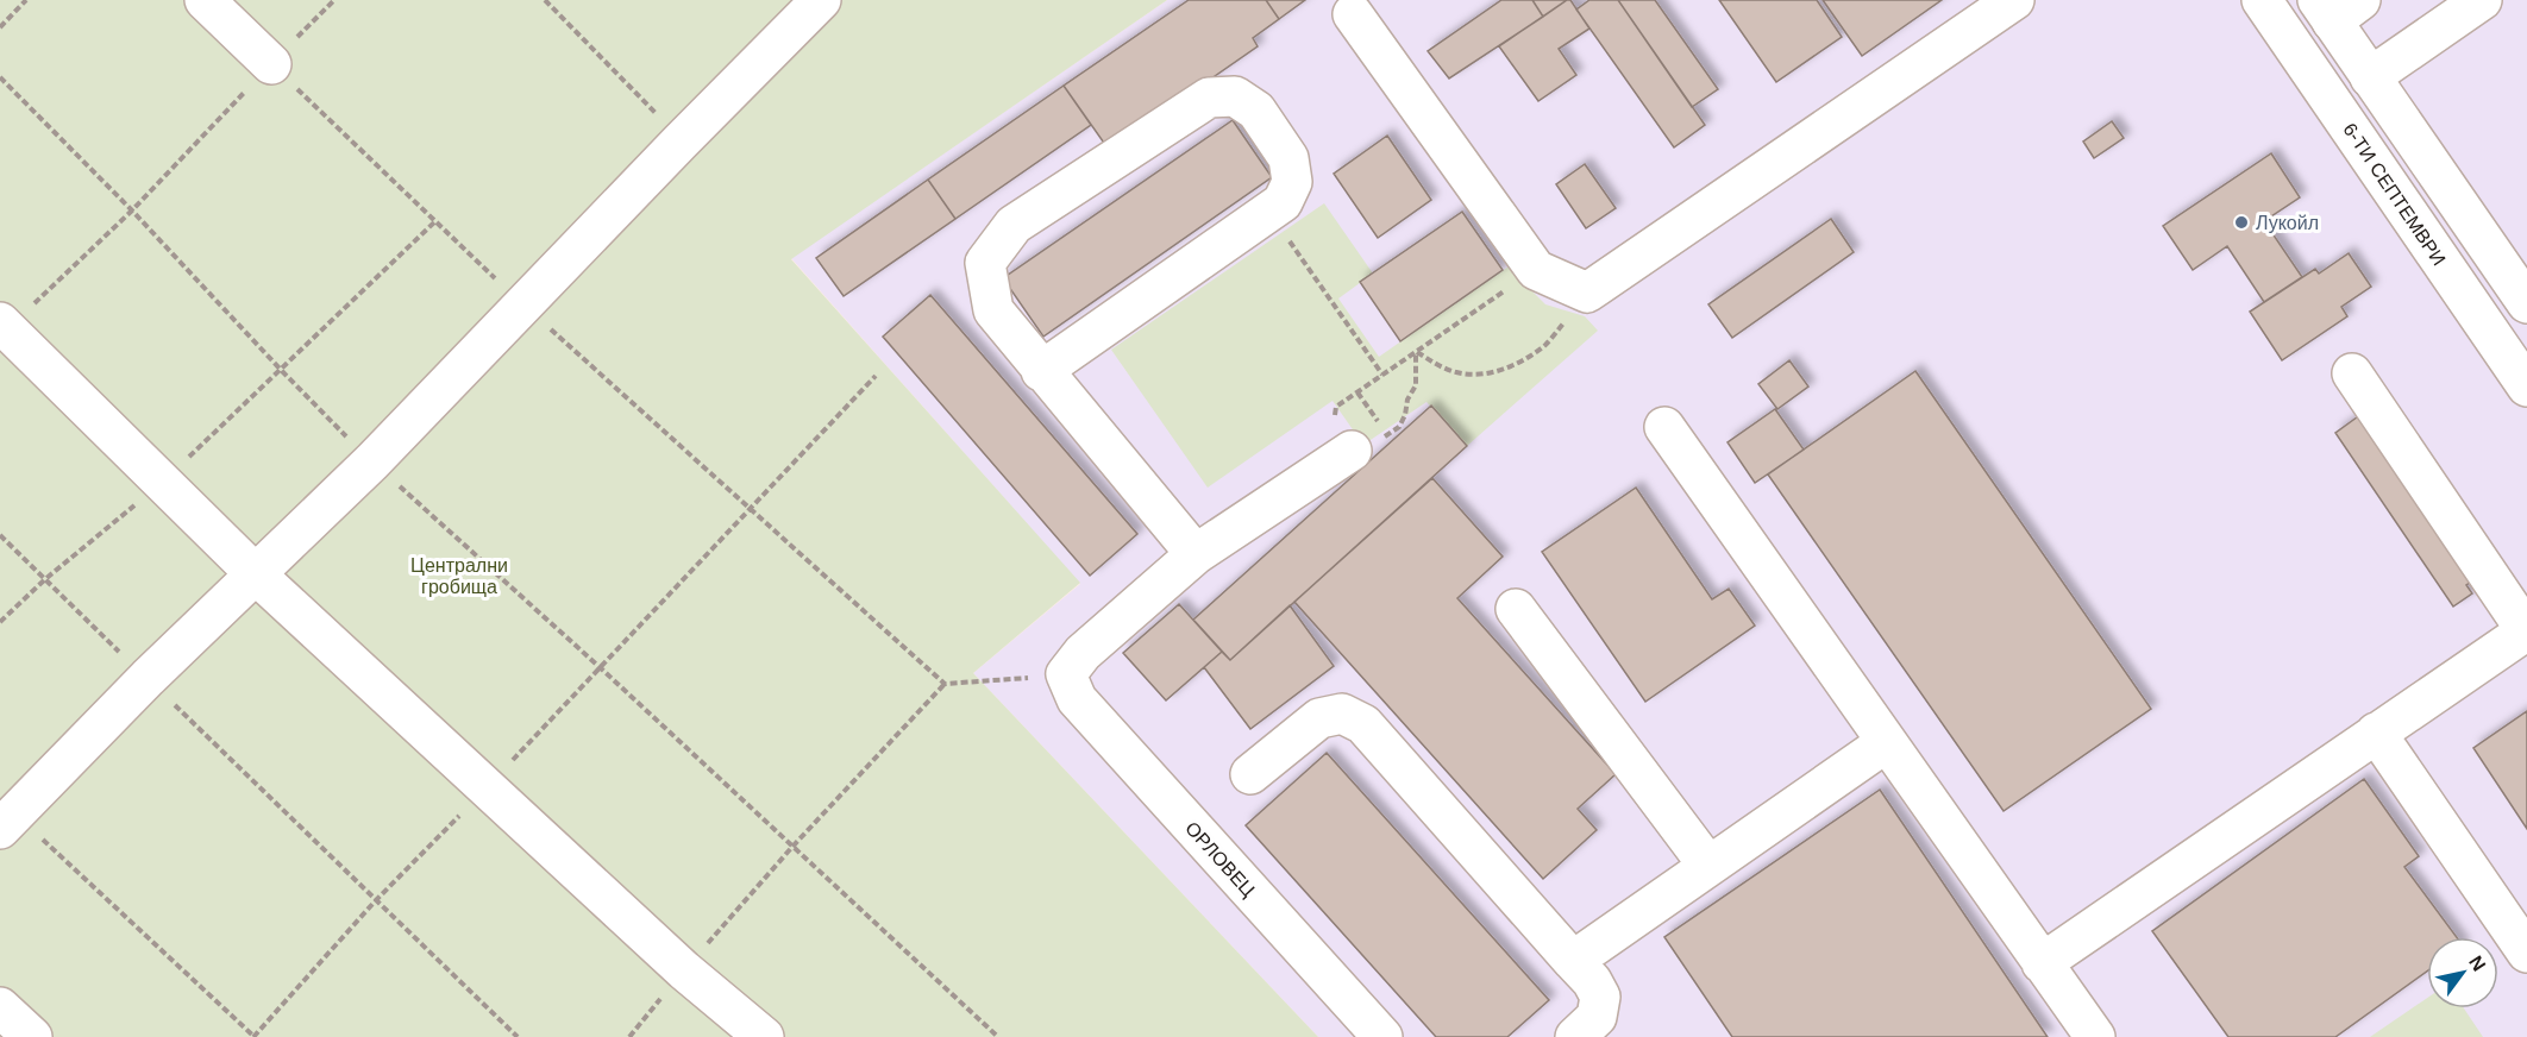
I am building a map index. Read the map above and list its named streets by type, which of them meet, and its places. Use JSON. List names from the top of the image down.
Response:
{
  "streets": {
    "main road": ["6-ТИ СЕПТЕМВРИ", "ОРЛОВЕЦ"]
  },
  "parks": ["Централни гробища"],
  "places": ["Лукойл"],
  "north": "top right"
}
